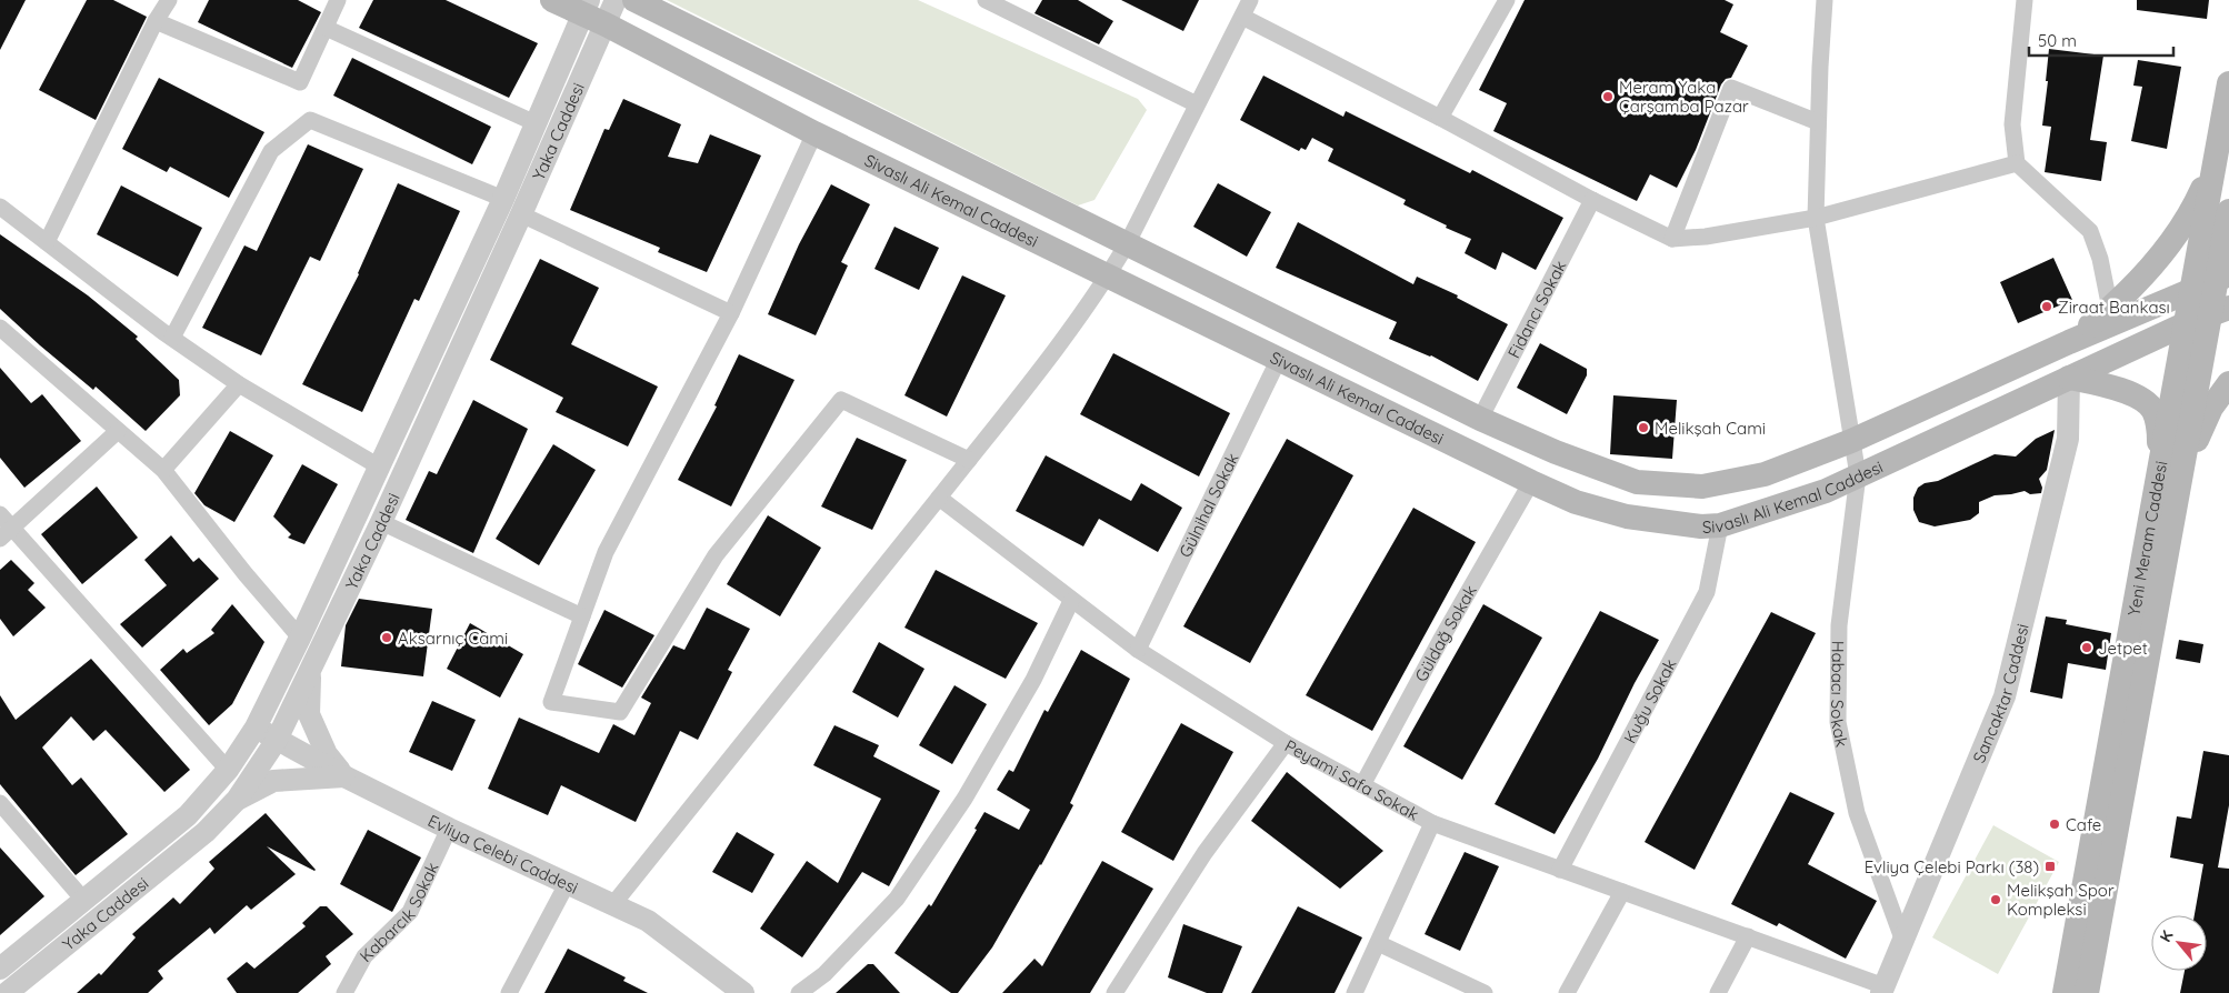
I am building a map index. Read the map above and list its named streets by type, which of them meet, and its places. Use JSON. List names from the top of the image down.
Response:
{
  "streets": {
    "main road": ["Sivaslı Ali Kemal Caddesi", "Yeni Meram Caddesi"],
    "street": [
      "Yaka Caddesi",
      "Fidancı Sokak",
      "Gülnihal Sokak",
      "Güldağ Sokak",
      "Sancaktar Caddesi",
      "Habacı Sokak",
      "Kuğu Sokak",
      "Peyami Safa Sokak",
      "Evliya Çelebi Caddesi",
      "Kabarcık Sokak"
    ]
  },
  "crossings": [
    ["Yaka Caddesi", "Sivaslı Ali Kemal Caddesi"],
    ["Yaka Caddesi", "Evliya Çelebi Caddesi"],
    ["Sivaslı Ali Kemal Caddesi", "Fidancı Sokak"],
    ["Sivaslı Ali Kemal Caddesi", "Gülnihal Sokak"],
    ["Sivaslı Ali Kemal Caddesi", "Yeni Meram Caddesi"],
    ["Sivaslı Ali Kemal Caddesi", "Güldağ Sokak"],
    ["Sivaslı Ali Kemal Caddesi", "Sancaktar Caddesi"],
    ["Sivaslı Ali Kemal Caddesi", "Habacı Sokak"],
    ["Sivaslı Ali Kemal Caddesi", "Kuğu Sokak"],
    ["Güldağ Sokak", "Peyami Safa Sokak"],
    ["Sancaktar Caddesi", "Habacı Sokak"],
    ["Evliya Çelebi Caddesi", "Kabarcık Sokak"]
  ],
  "places": {
    "other": [
      "Meram Yaka Çarşamba Pazar",
      "Ziraat Bankası",
      "Melikşah Cami",
      "Aksarnıç Cami",
      "Jetpet",
      "Cafe",
      "Melikşah Spor Kompleksi"
    ],
    "transit": ["Evliya Çelebi Parkı (38)"]
  },
  "scale_bar": "50 m",
  "north": "top left"
}
